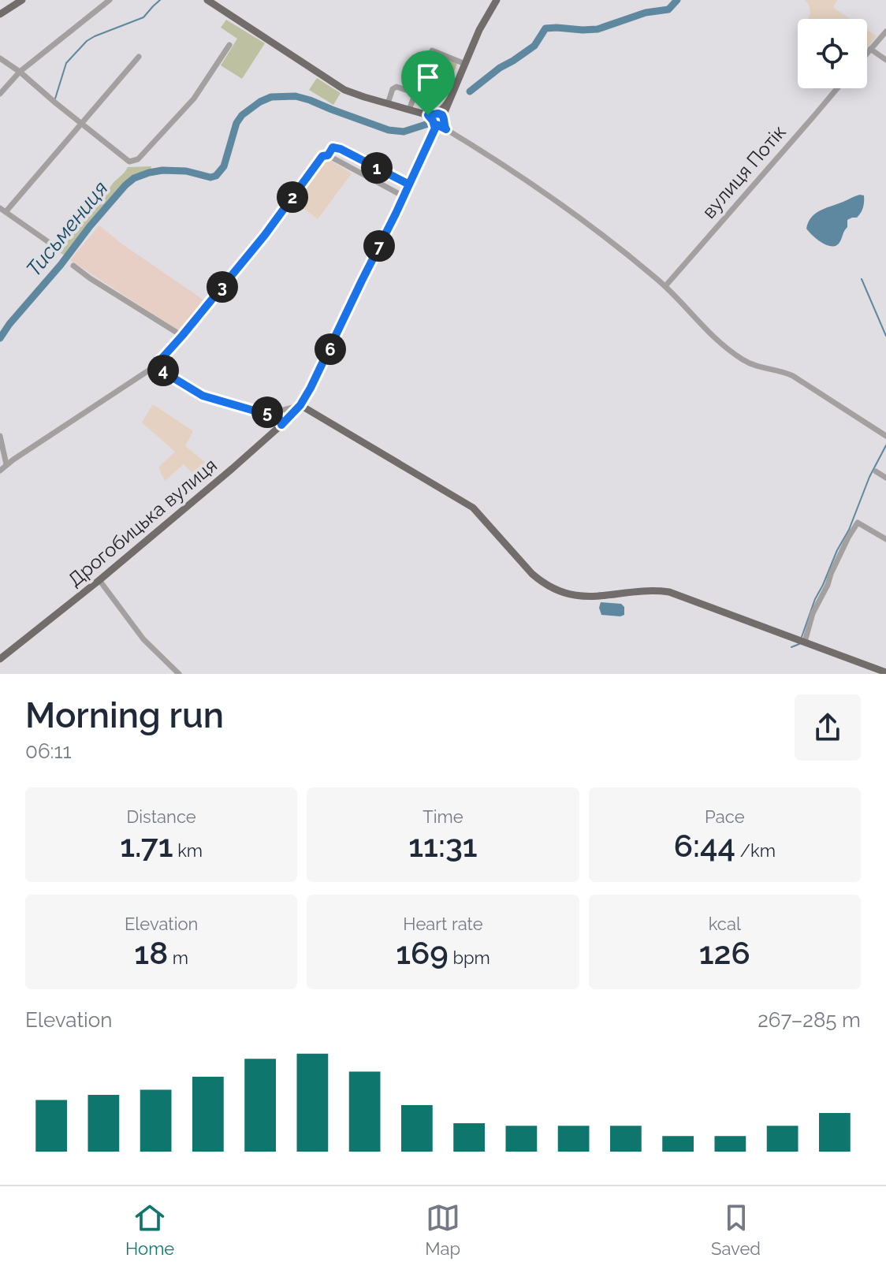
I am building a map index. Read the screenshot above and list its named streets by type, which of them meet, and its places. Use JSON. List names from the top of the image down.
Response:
{
  "streets": {
    "main road": ["Дрогобицька вулиця"],
    "street": ["вулиця Потік"]
  },
  "water": ["Тисьмениця"],
  "page": {
    "pins": [
      "1",
      "2",
      "7",
      "3",
      "6",
      "4",
      "5"
    ],
    "heading": ["Morning run", "06:11"],
    "stats": [
      ["Distance", "1.71 km"],
      ["Time", "11:31"],
      ["Pace", "6:44 /km"],
      ["Elevation", "18 m"],
      ["Heart rate", "169 bpm"],
      ["kcal", "126"]
    ],
    "chart": ["Elevation", "267–285 m"],
    "tabs": ["Home", "Map", "Saved"]
  }
}
